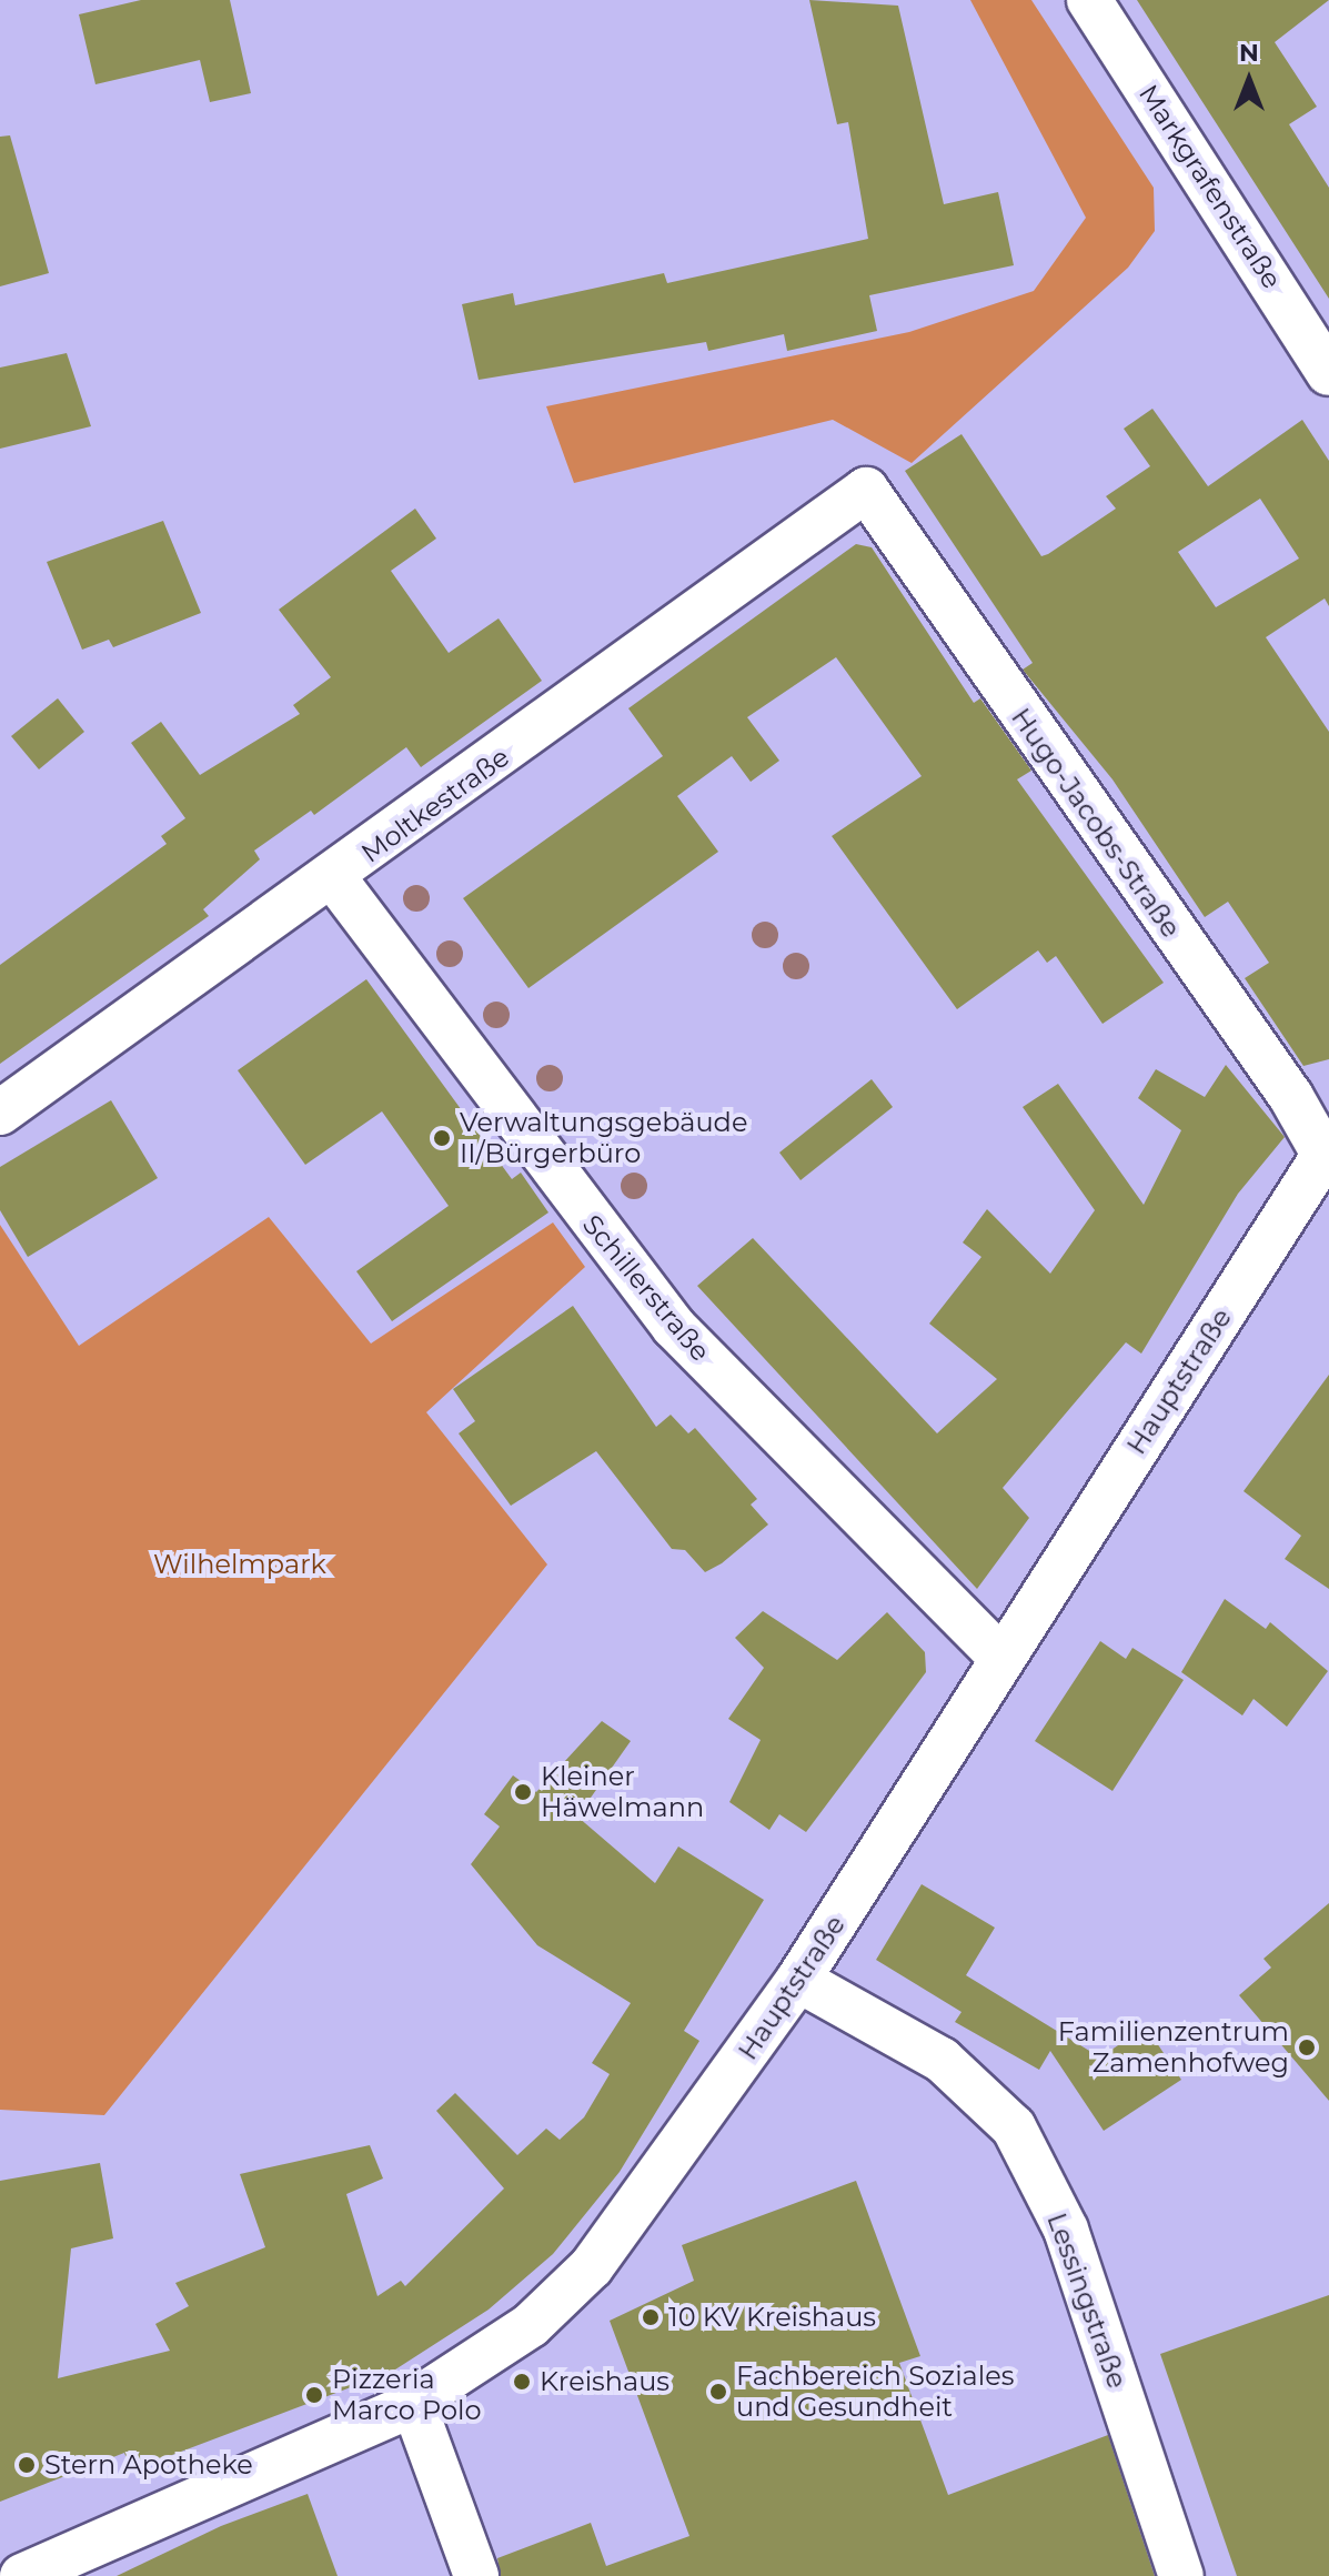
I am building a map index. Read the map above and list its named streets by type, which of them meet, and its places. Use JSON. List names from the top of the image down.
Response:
{
  "streets": {
    "street": [
      "Markgrafenstraße",
      "Moltkestraße",
      "Hugo-Jacobs-Straße",
      "Schillerstraße",
      "Hauptstraße",
      "Lessingstraße"
    ]
  },
  "crossings": [
    ["Moltkestraße", "Hugo-Jacobs-Straße"],
    ["Moltkestraße", "Schillerstraße"],
    ["Hugo-Jacobs-Straße", "Hauptstraße"],
    ["Schillerstraße", "Hauptstraße"],
    ["Hauptstraße", "Lessingstraße"]
  ],
  "parks": ["Wilhelmpark"],
  "places": [
    "Verwaltungsgebäude II/Bürgerbüro",
    "Kleiner Häwelmann",
    "Familienzentrum Zamenhofweg",
    "10 KV Kreishaus",
    "Kreishaus",
    "Fachbereich Soziales und Gesundheit",
    "Pizzeria Marco Polo",
    "Stern Apotheke"
  ],
  "north": "top"
}
